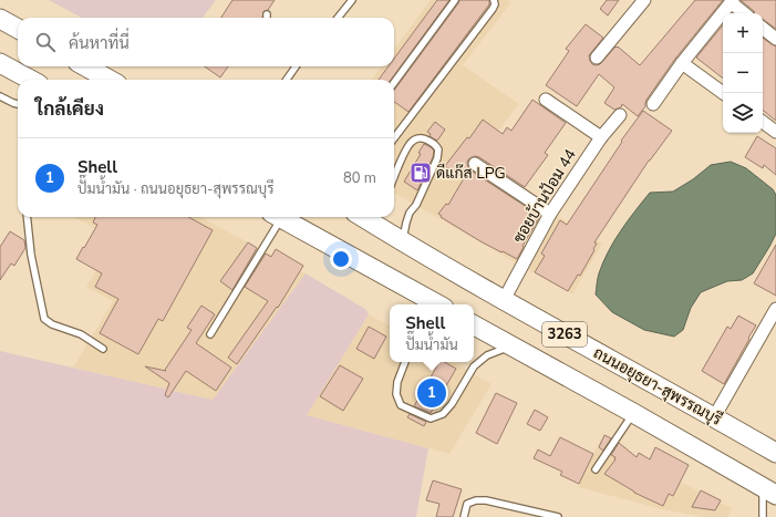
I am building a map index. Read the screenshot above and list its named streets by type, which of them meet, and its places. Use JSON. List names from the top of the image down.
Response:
{
  "streets": {
    "main road": ["3263", "ถนนอยุธยา-สุพรรณบุรี"],
    "street": ["ซอยบ้านป้อม 44"]
  },
  "crossings": [
    ["ซอยบ้านป้อม 44", "ถนนอยุธยา-สุพรรณบุรี"]
  ],
  "places": {
    "fuel station": ["ดีแก๊ส LPG"]
  },
  "page": {
    "map_buttons": ["+", "−"],
    "search": "ค้นหาที่นี่",
    "heading": "ใกล้เคียง",
    "list": [
      {
        "mark": "1",
        "name": "Shell",
        "note": "ปั๊มน้ำมัน · ถนนอยุธยา-สุพรรณบุรี",
        "value": "80 m"
      }
    ],
    "popup": ["Shell", "ปั๊มน้ำมัน"],
    "pins": "1"
  }
}
